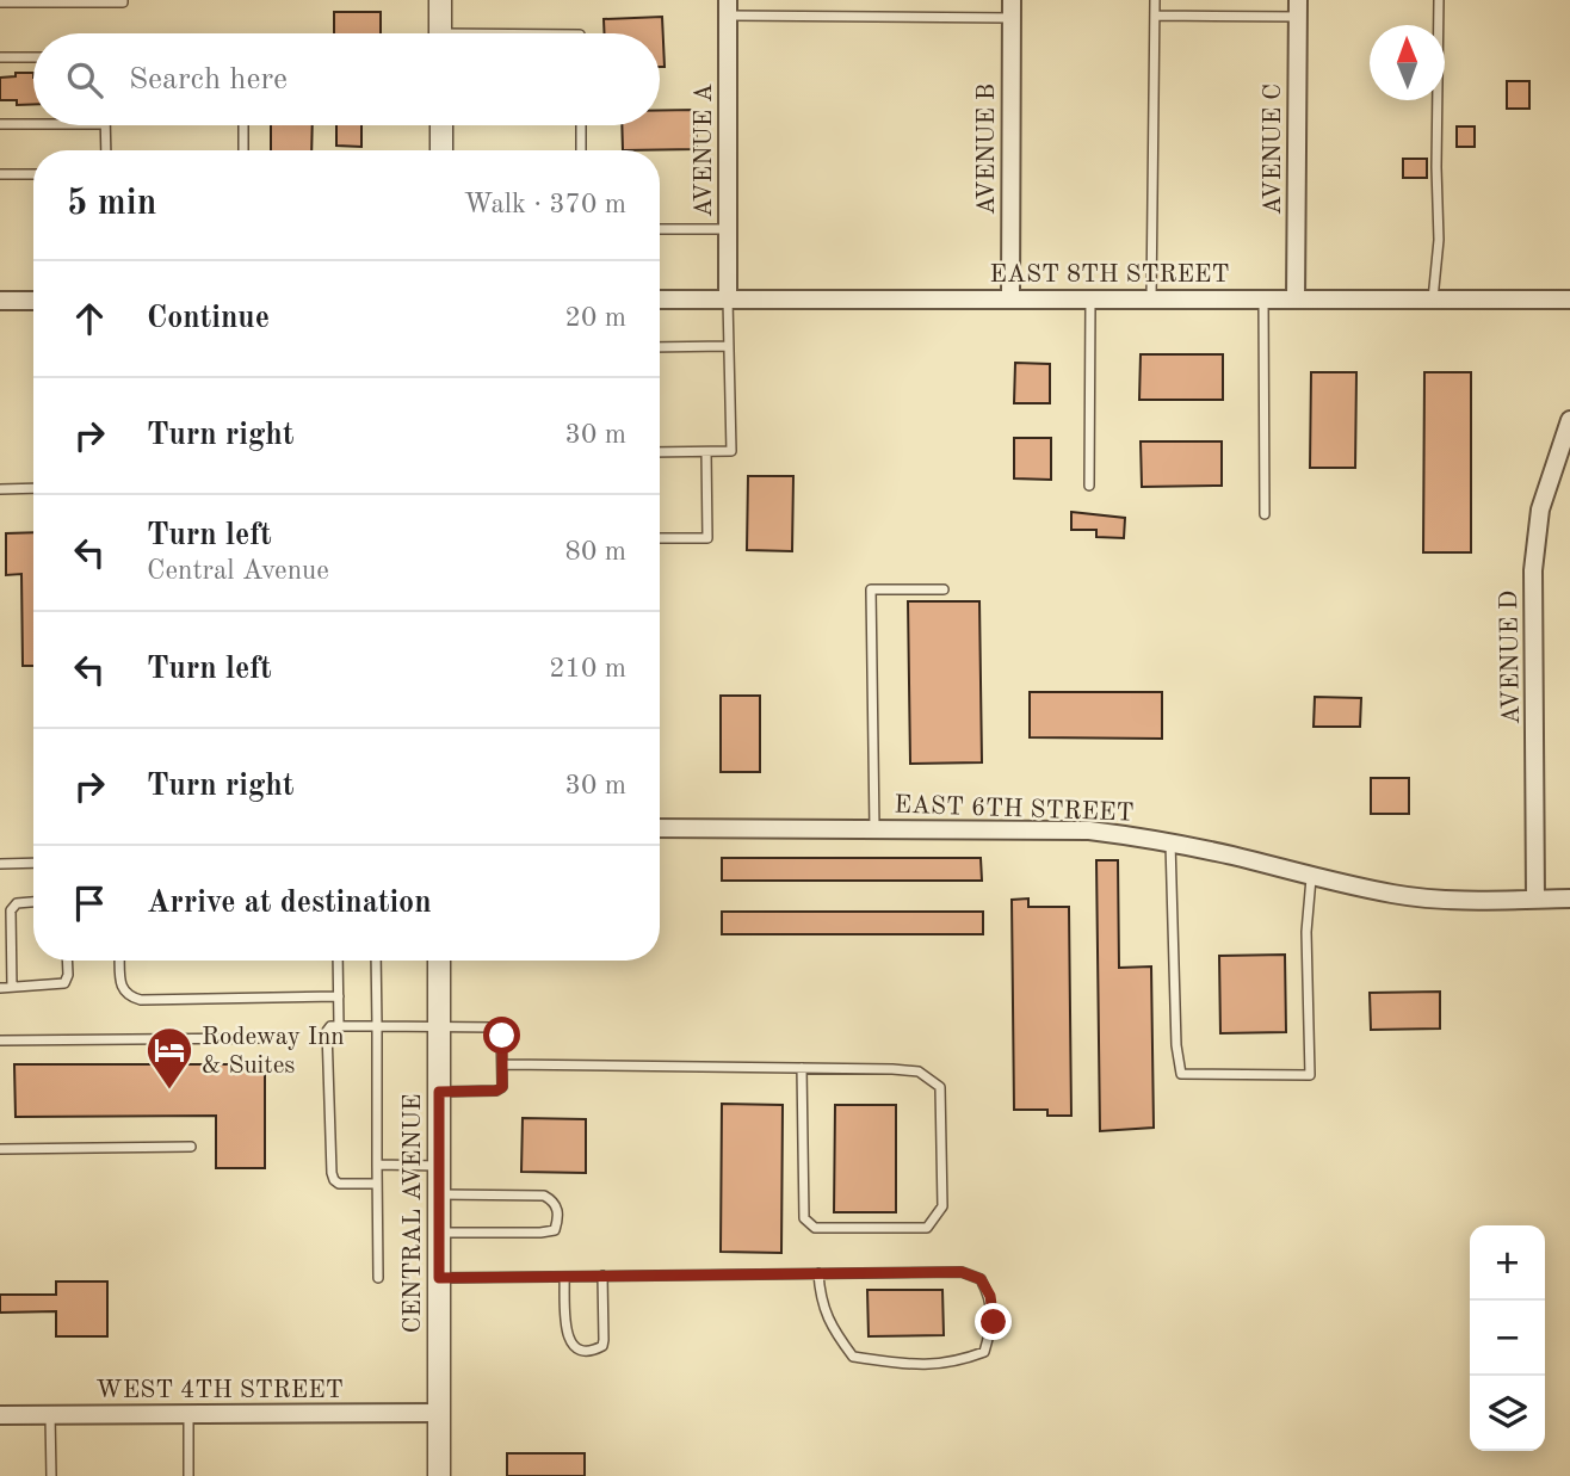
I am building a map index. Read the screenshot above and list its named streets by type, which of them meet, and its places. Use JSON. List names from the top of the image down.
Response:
{
  "streets": {
    "street": [
      "AVENUE B",
      "AVENUE C",
      "AVENUE A",
      "EAST 8TH STREET",
      "AVENUE D",
      "EAST 6TH STREET",
      "CENTRAL AVENUE",
      "WEST 4TH STREET"
    ]
  },
  "crossings": [
    ["AVENUE B", "EAST 8TH STREET"],
    ["AVENUE C", "EAST 8TH STREET"],
    ["AVENUE A", "EAST 8TH STREET"],
    ["AVENUE D", "EAST 6TH STREET"],
    ["CENTRAL AVENUE", "WEST 4TH STREET"]
  ],
  "places": {
    "hotel": ["Rodeway Inn & Suites"]
  },
  "north": "top",
  "page": {
    "search": "Search here",
    "heading": ["5 min", "Walk · 370 m"],
    "list": [
      ["Continue", "20 m"],
      ["Turn right", "30 m"],
      ["Turn left", "Central Avenue", "80 m"],
      ["Turn left", "210 m"],
      ["Turn right", "30 m"],
      "Arrive at destination"
    ],
    "map_buttons": ["+", "−"]
  }
}
